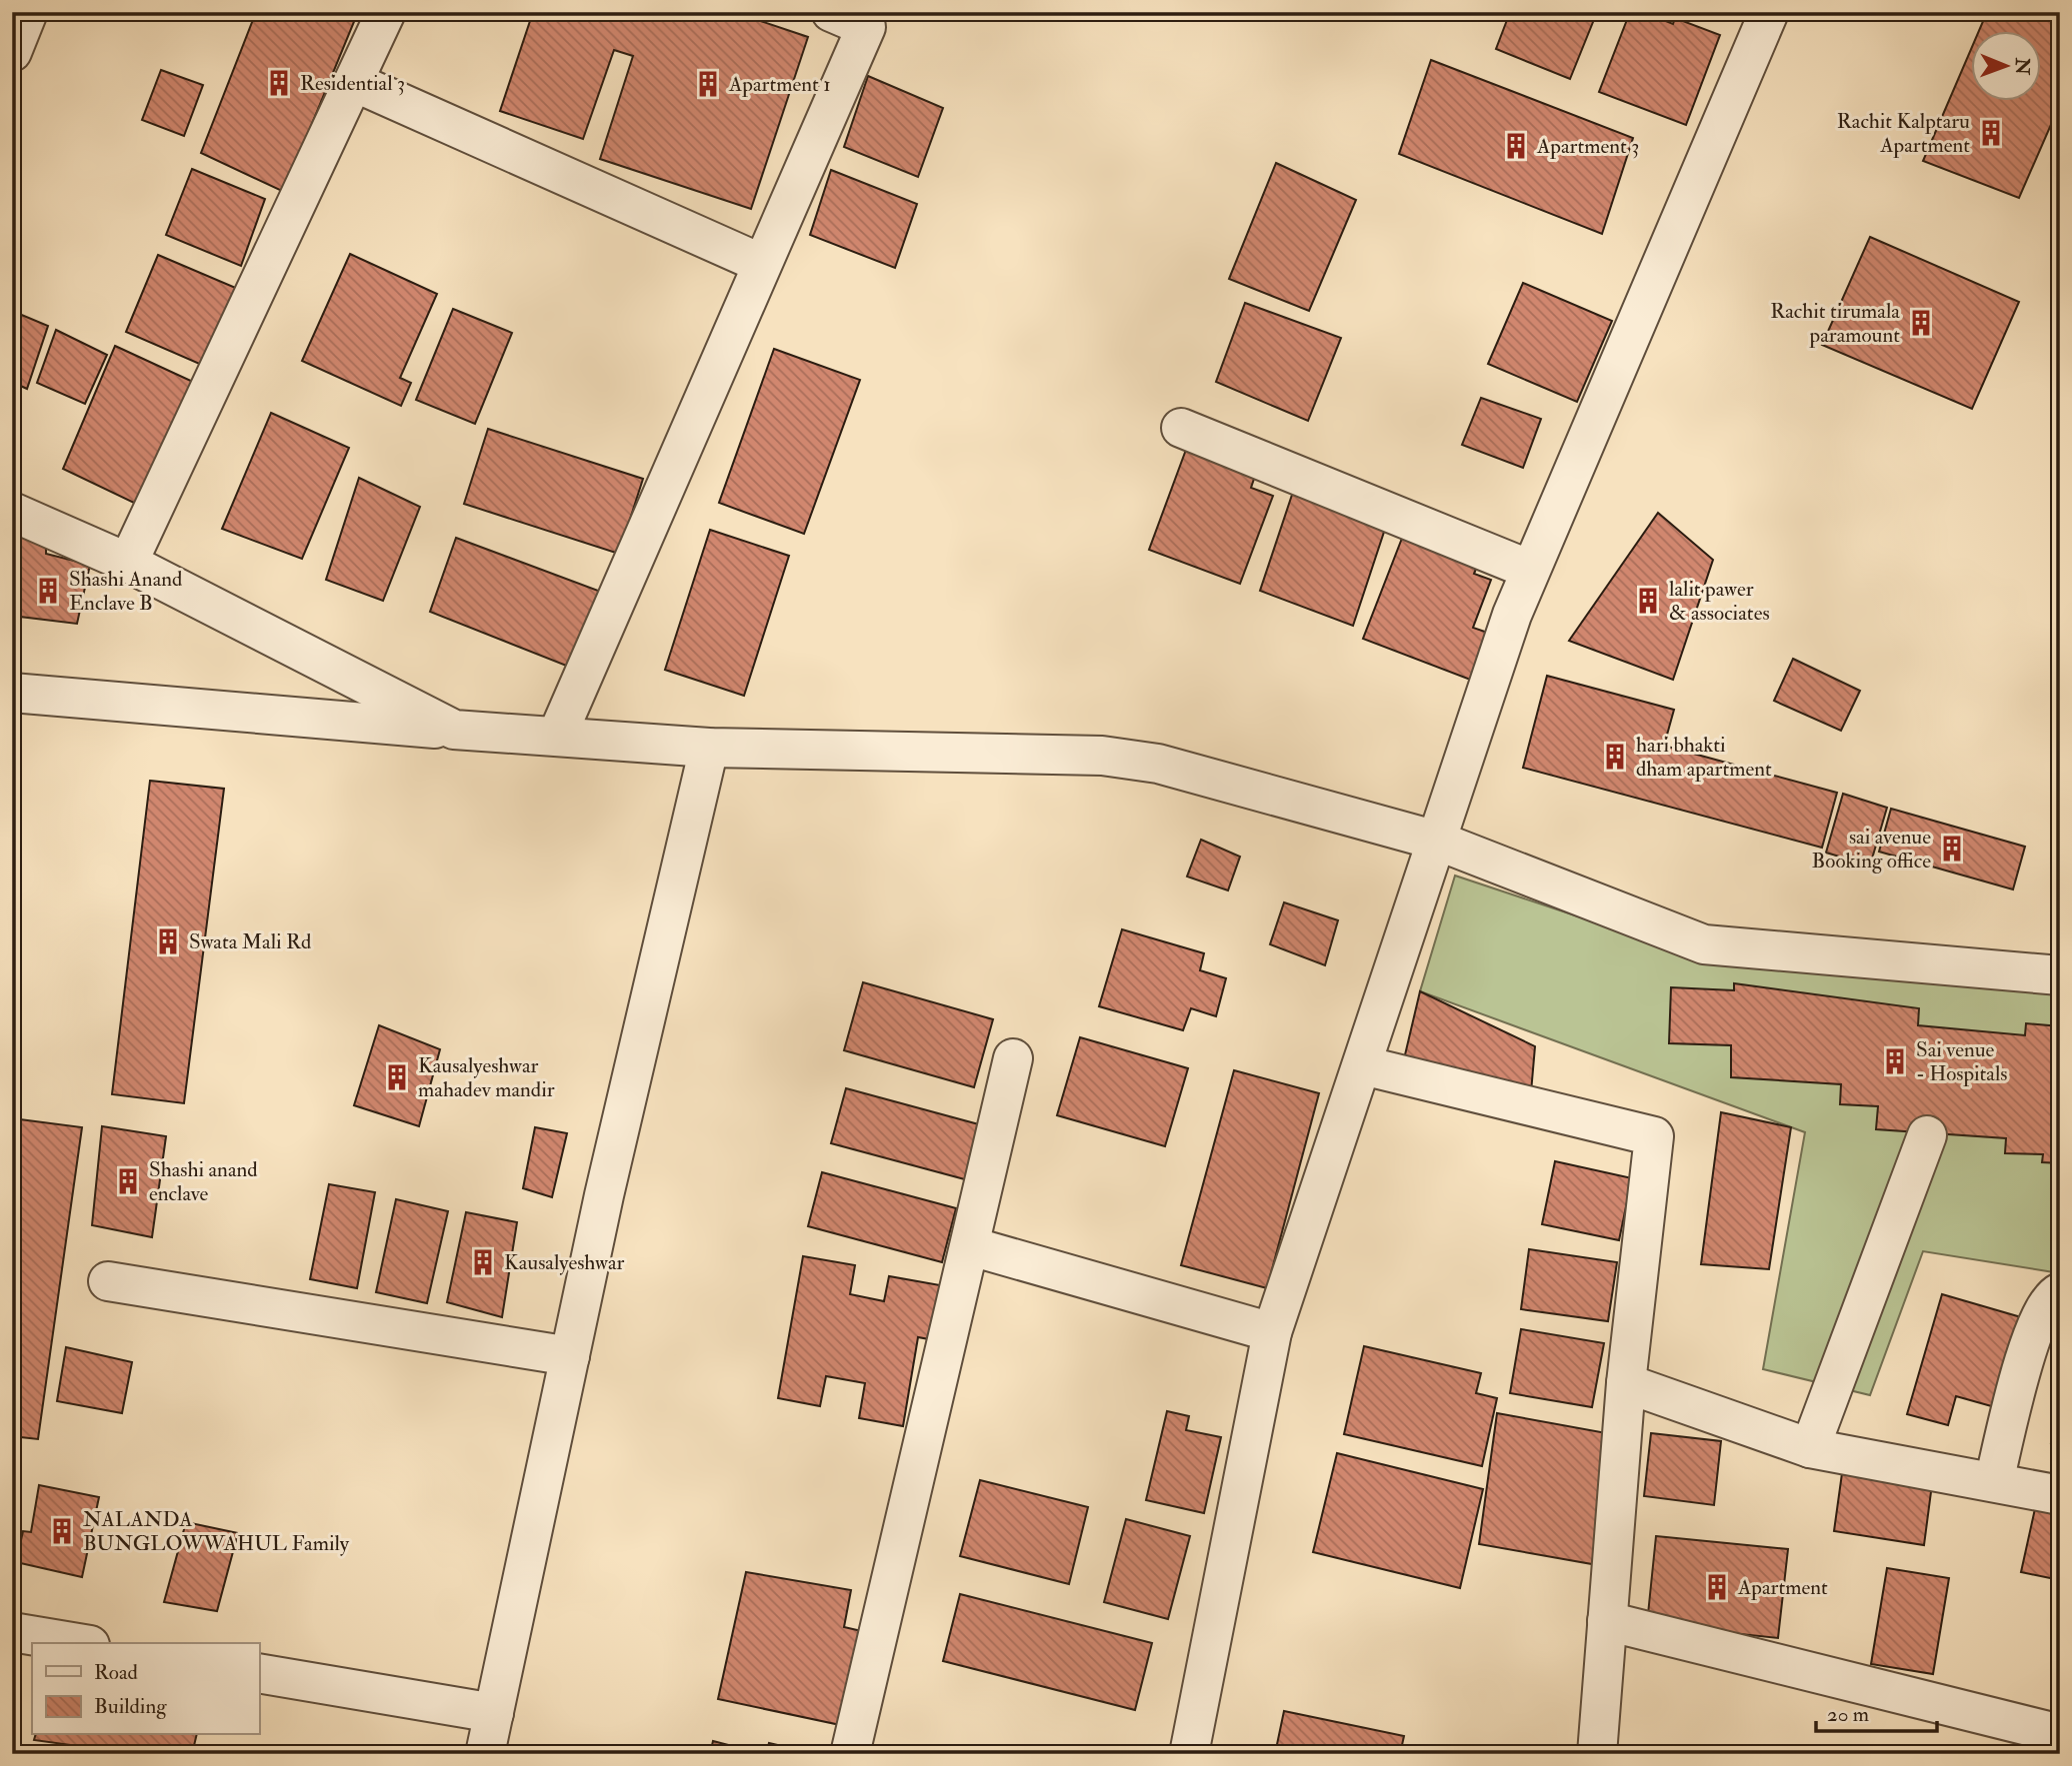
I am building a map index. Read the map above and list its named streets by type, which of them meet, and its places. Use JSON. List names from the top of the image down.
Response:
{
  "places": {
    "building": [
      "Residential 3",
      "Apartment 1",
      "Rachit Kalptaru Apartment",
      "Apartment 3",
      "Rachit tirumala paramount",
      "Shashi Anand Enclave B",
      "lalit pawer & associates",
      "hari bhakti dham apartment",
      "sai avenue Booking office",
      "Swata Mali Rd",
      "Sai venue - Hospitals",
      "Kausalyeshwar mahadev mandir",
      "Shashi anand enclave",
      "Kausalyeshwar",
      "NALANDA BUNGLOWWAHUL Family",
      "Apartment"
    ]
  },
  "legend": ["Road", "Building"],
  "scale_bar": "20 m",
  "north": "right"
}
